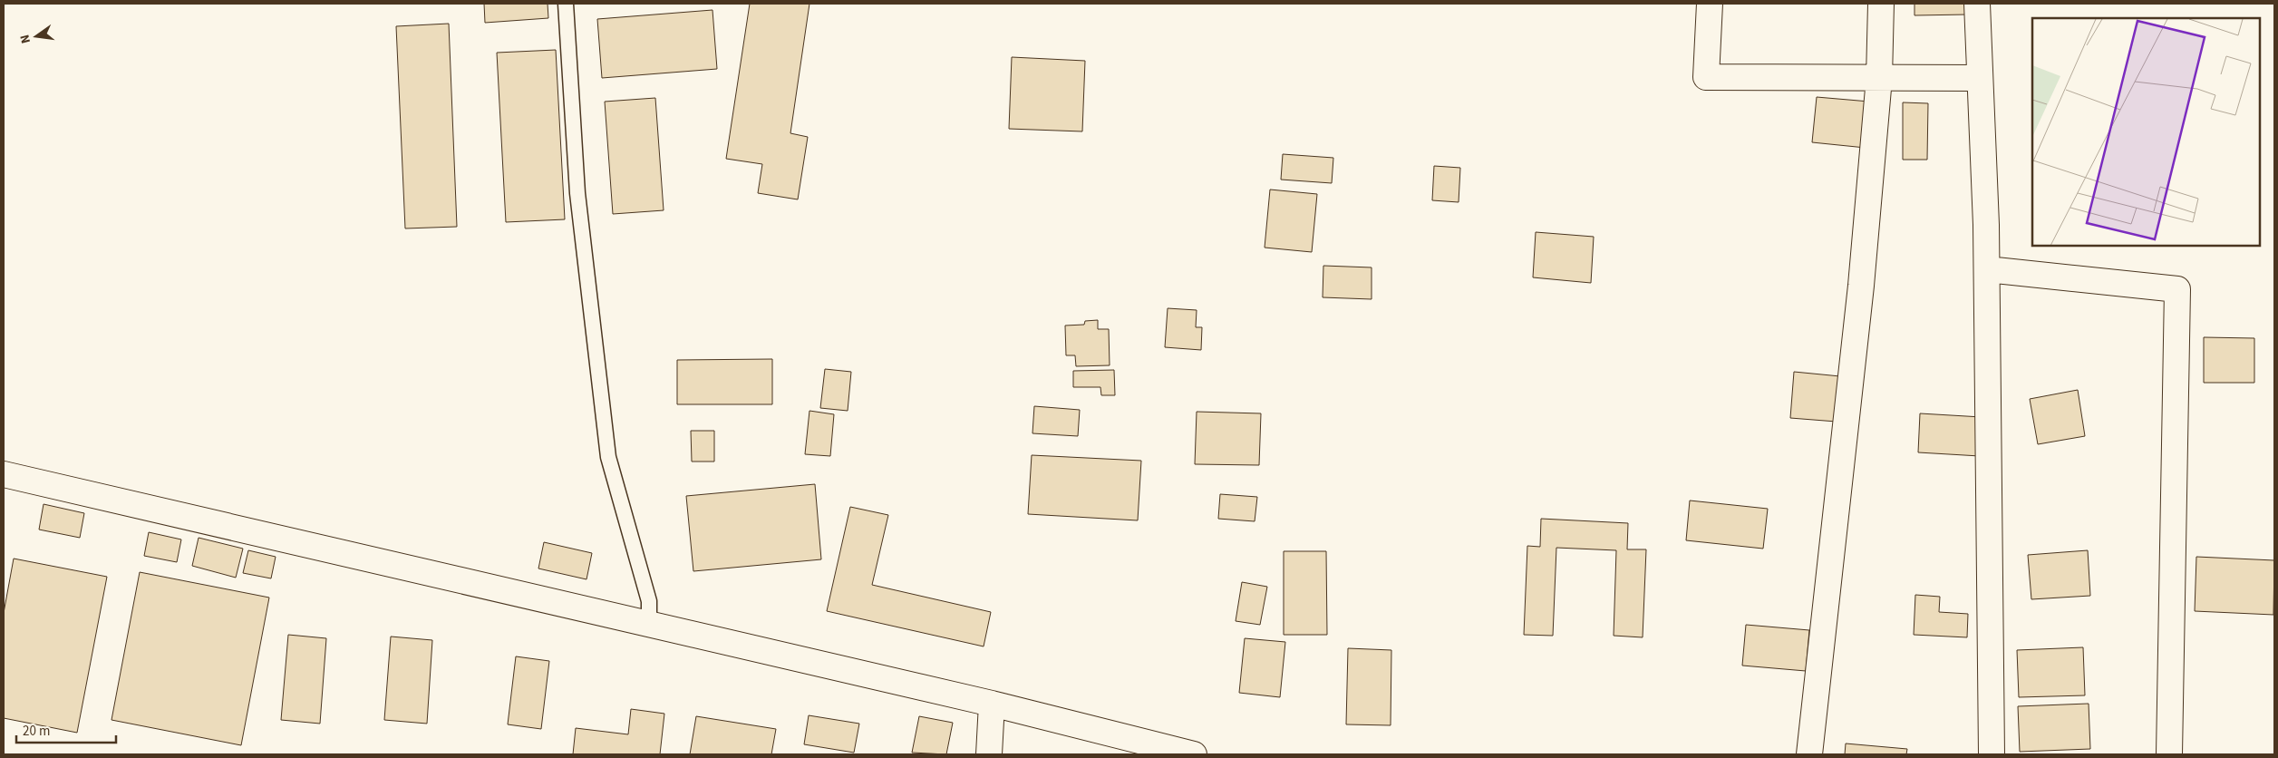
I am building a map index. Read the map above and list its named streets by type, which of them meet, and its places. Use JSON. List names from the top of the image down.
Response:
{
  "scale_bar": "20 m",
  "north": "left"
}
